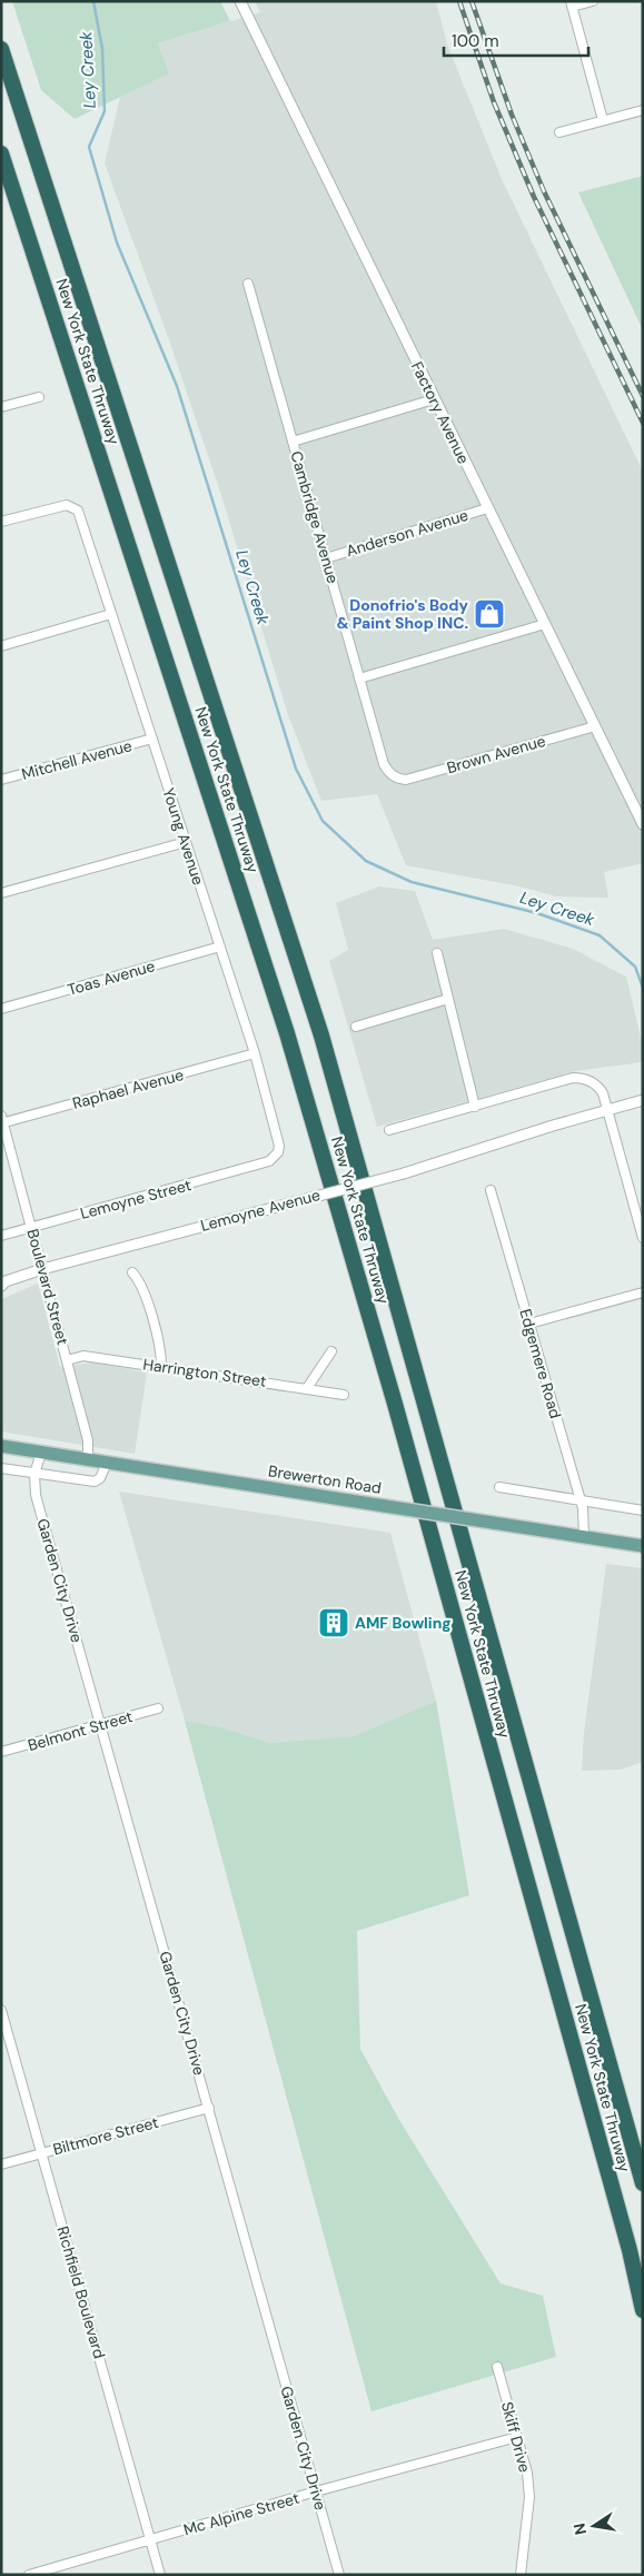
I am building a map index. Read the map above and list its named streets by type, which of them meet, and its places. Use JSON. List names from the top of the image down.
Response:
{
  "streets": {
    "highway": ["New York State Thruway"],
    "main road": ["Brewerton Road"],
    "street": [
      "Factory Avenue",
      "Cambridge Avenue",
      "Anderson Avenue",
      "Brown Avenue",
      "Mitchell Avenue",
      "Young Avenue",
      "Toas Avenue",
      "Raphael Avenue",
      "Lemoyne Street",
      "Lemoyne Avenue",
      "Boulevard Street",
      "Edgemere Road",
      "Harrington Street",
      "Garden City Drive",
      "Belmont Street",
      "Biltmore Street",
      "Richfield Boulevard",
      "Skiff Drive",
      "Mc Alpine Street"
    ]
  },
  "crossings": [
    ["Factory Avenue", "Anderson Avenue"],
    ["Factory Avenue", "Brown Avenue"],
    ["Cambridge Avenue", "Anderson Avenue"],
    ["Cambridge Avenue", "Brown Avenue"],
    ["Mitchell Avenue", "Young Avenue"],
    ["Young Avenue", "Toas Avenue"],
    ["Young Avenue", "Raphael Avenue"],
    ["Young Avenue", "Lemoyne Street"],
    ["Raphael Avenue", "Boulevard Street"],
    ["Lemoyne Street", "Boulevard Street"],
    ["Lemoyne Avenue", "Boulevard Street"],
    ["Boulevard Street", "Harrington Street"],
    ["Boulevard Street", "Brewerton Road"],
    ["Edgemere Road", "Brewerton Road"],
    ["Brewerton Road", "Garden City Drive"],
    ["Garden City Drive", "Belmont Street"],
    ["Garden City Drive", "Biltmore Street"],
    ["Garden City Drive", "Mc Alpine Street"],
    ["Biltmore Street", "Richfield Boulevard"],
    ["Richfield Boulevard", "Mc Alpine Street"],
    ["Skiff Drive", "Mc Alpine Street"]
  ],
  "water": ["Ley Creek"],
  "places": {
    "shop": ["Donofrio's Body & Paint Shop INC."],
    "building": ["AMF Bowling"]
  },
  "scale_bar": "100 m",
  "north": "left"
}
